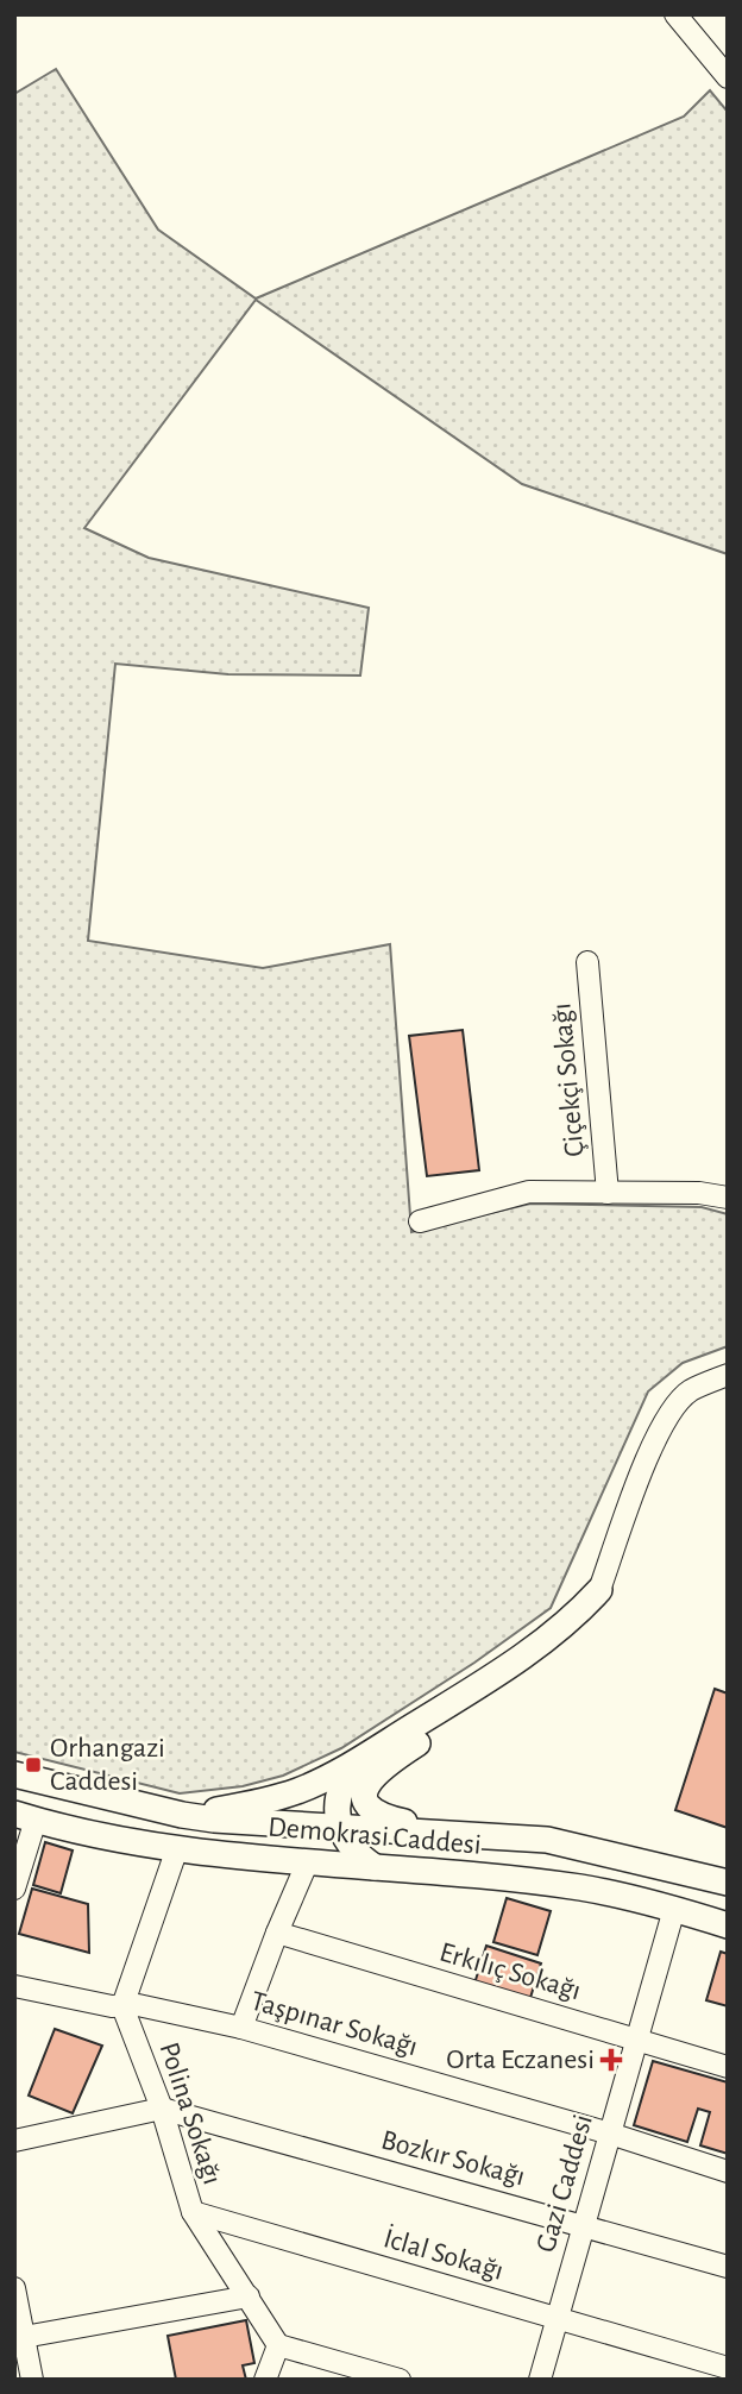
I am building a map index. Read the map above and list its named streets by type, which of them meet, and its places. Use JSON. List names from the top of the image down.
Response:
{
  "streets": {
    "main road": ["Demokrasi Caddesi"],
    "street": [
      "Çiçekçi Sokağı",
      "Erkılıç Sokağı",
      "Taşpınar Sokağı",
      "Polina Sokağı",
      "Bozkır Sokağı",
      "Gazi Caddesi",
      "İclal Sokağı"
    ]
  },
  "crossings": [
    ["Demokrasi Caddesi", "Gazi Caddesi"],
    ["Erkılıç Sokağı", "Gazi Caddesi"],
    ["Taşpınar Sokağı", "Polina Sokağı"],
    ["Taşpınar Sokağı", "Gazi Caddesi"],
    ["Polina Sokağı", "Bozkır Sokağı"],
    ["Polina Sokağı", "İclal Sokağı"],
    ["Bozkır Sokağı", "Gazi Caddesi"],
    ["Gazi Caddesi", "İclal Sokağı"]
  ],
  "places": {
    "transit": ["Orhangazi Caddesi"],
    "health": ["Orta Eczanesi"]
  }
}
